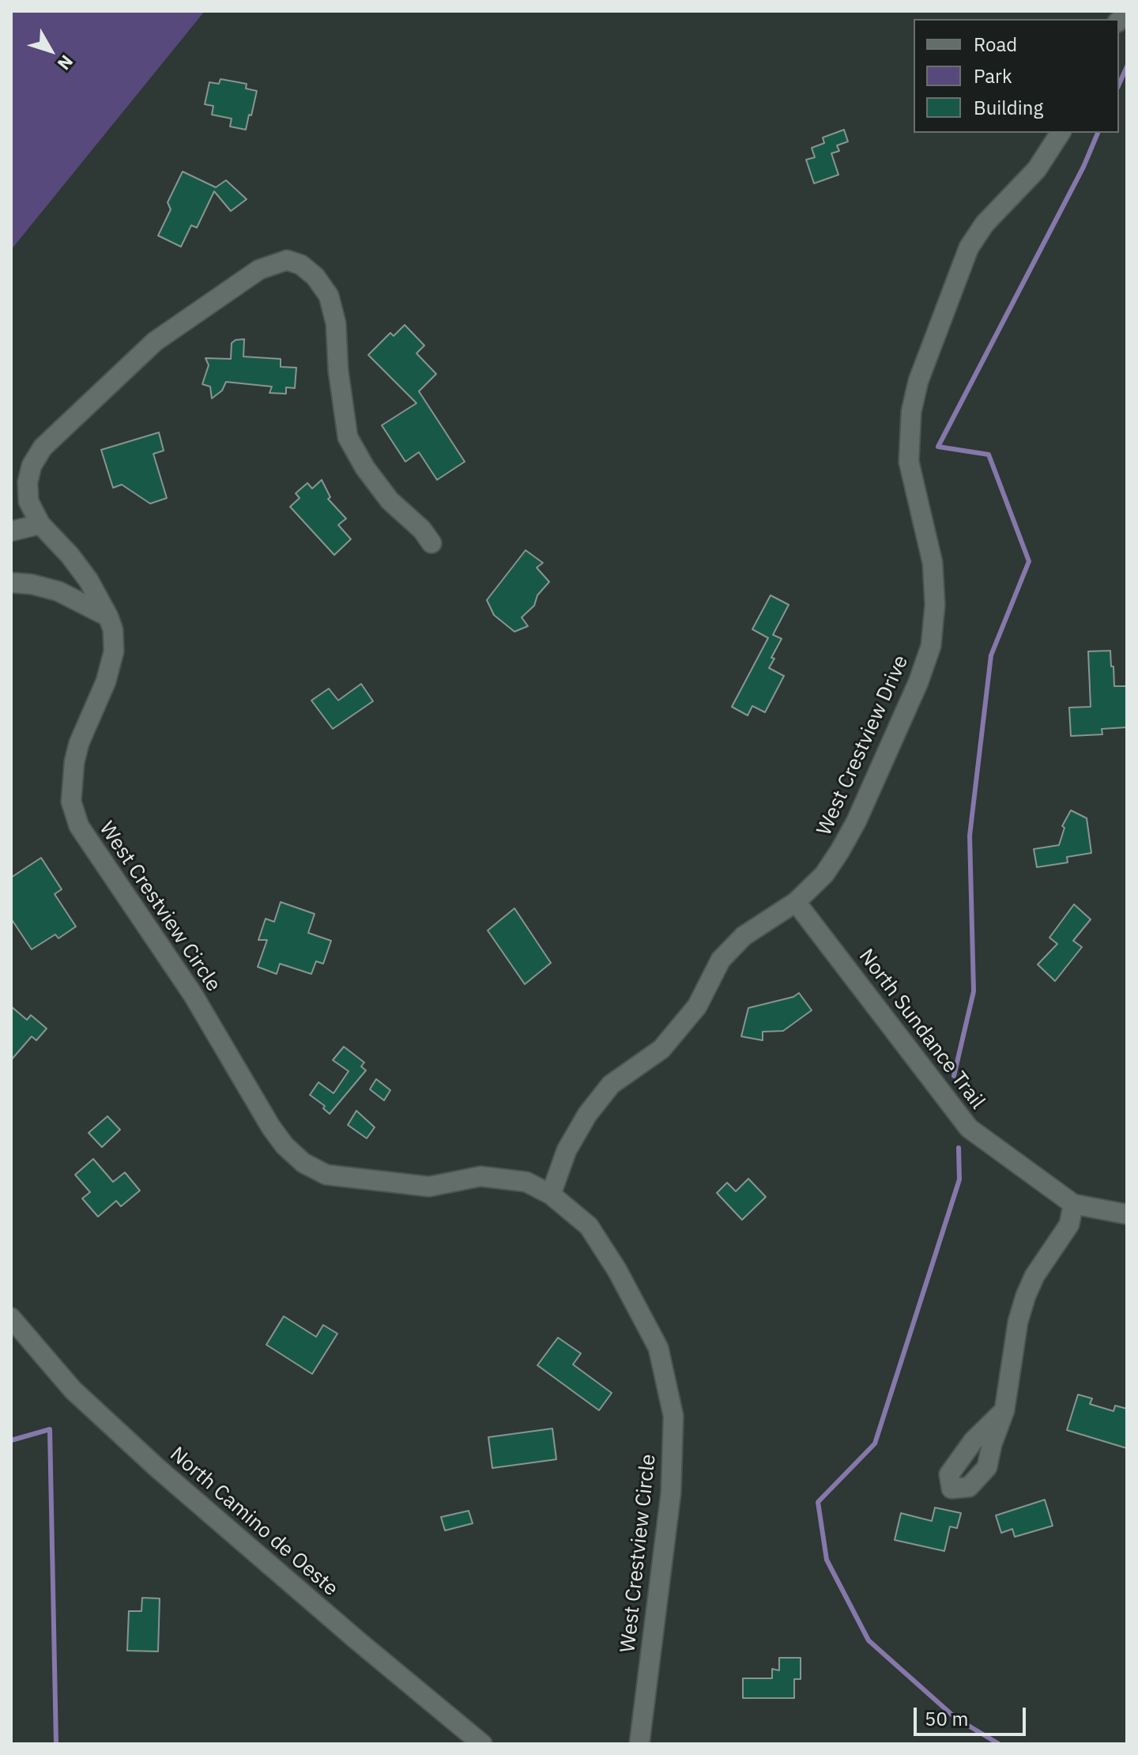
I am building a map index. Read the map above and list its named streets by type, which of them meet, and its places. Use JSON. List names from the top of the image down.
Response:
{
  "streets": {
    "street": [
      "West Crestview Drive",
      "West Crestview Circle",
      "North Sundance Trail",
      "North Camino de Oeste"
    ]
  },
  "crossings": [
    ["West Crestview Drive", "West Crestview Circle"],
    ["West Crestview Drive", "North Sundance Trail"]
  ],
  "legend": ["Road", "Park", "Building"],
  "scale_bar": "50 m",
  "north": "bottom right"
}
